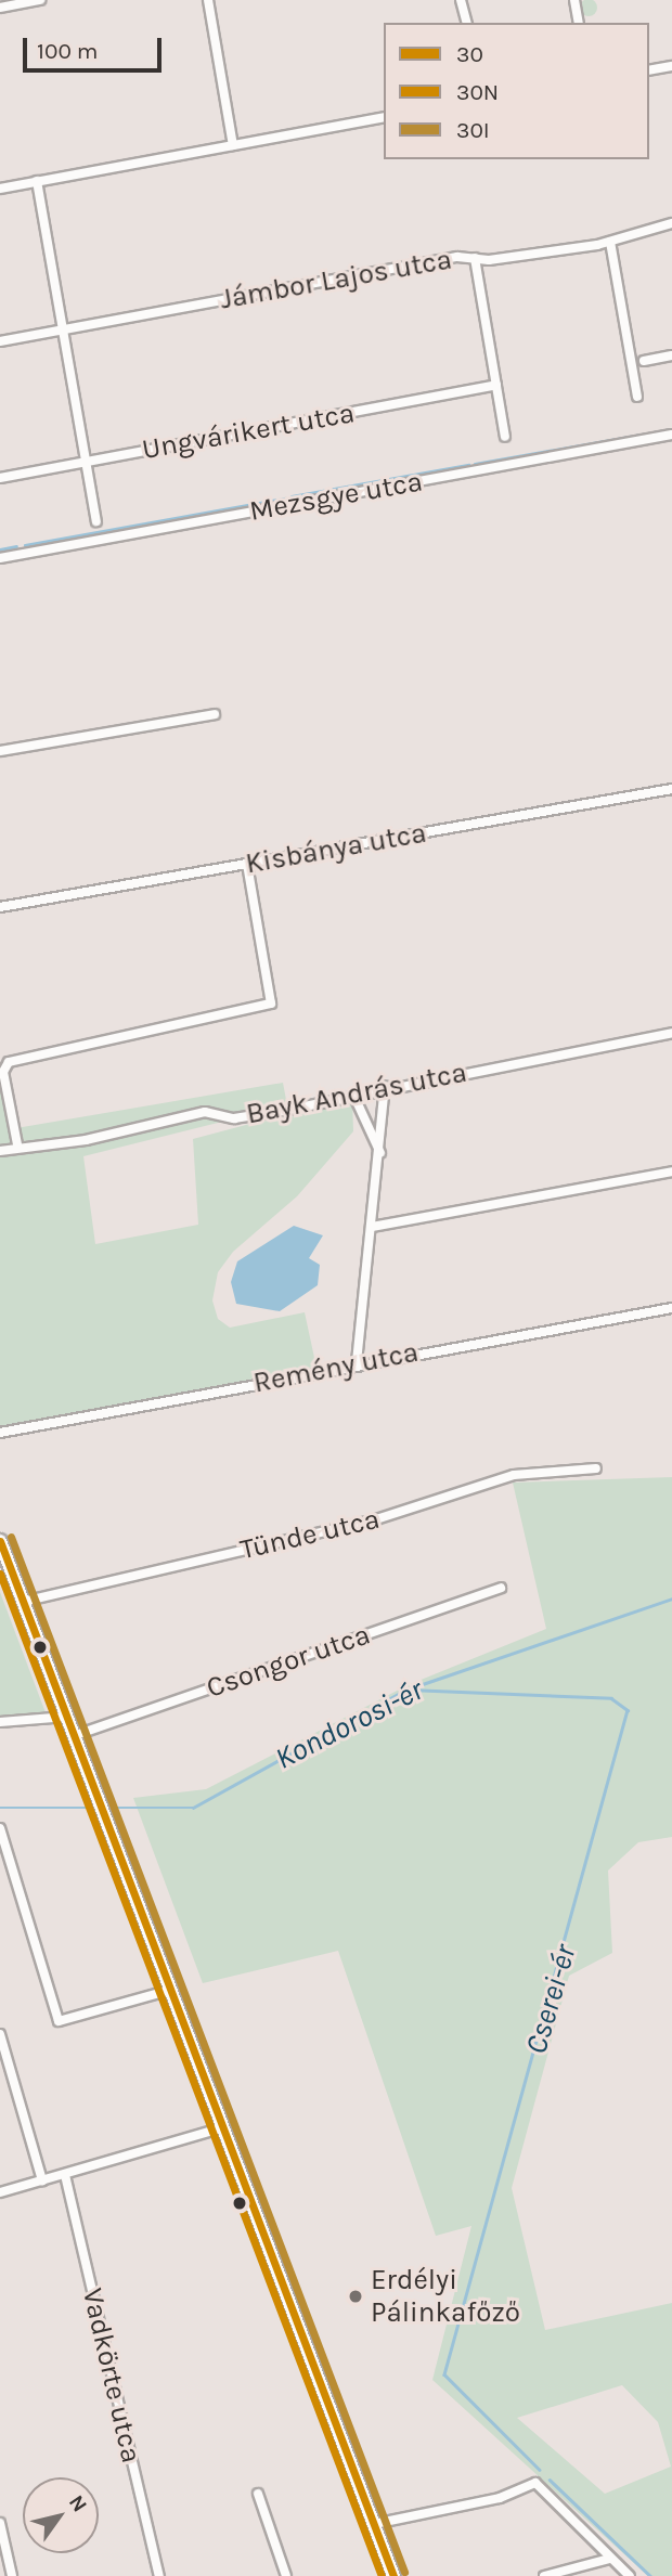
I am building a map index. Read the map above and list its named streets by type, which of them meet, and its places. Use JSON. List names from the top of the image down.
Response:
{
  "streets": {
    "street": [
      "Jámbor Lajos utca",
      "Ungvárikert utca",
      "Mezsgye utca",
      "Kisbánya utca",
      "Bayk András utca",
      "Remény utca",
      "Tünde utca",
      "Csongor utca",
      "Vadkörte utca"
    ]
  },
  "water": ["Kondorosi-ér", "Cserei-ér"],
  "places": ["Erdélyi Pálinkafőző"],
  "lines": ["transit line 30I", "transit line 30", "transit line 30N"],
  "legend": ["30", "30N", "30I"],
  "scale_bar": "100 m",
  "north": "top right"
}
